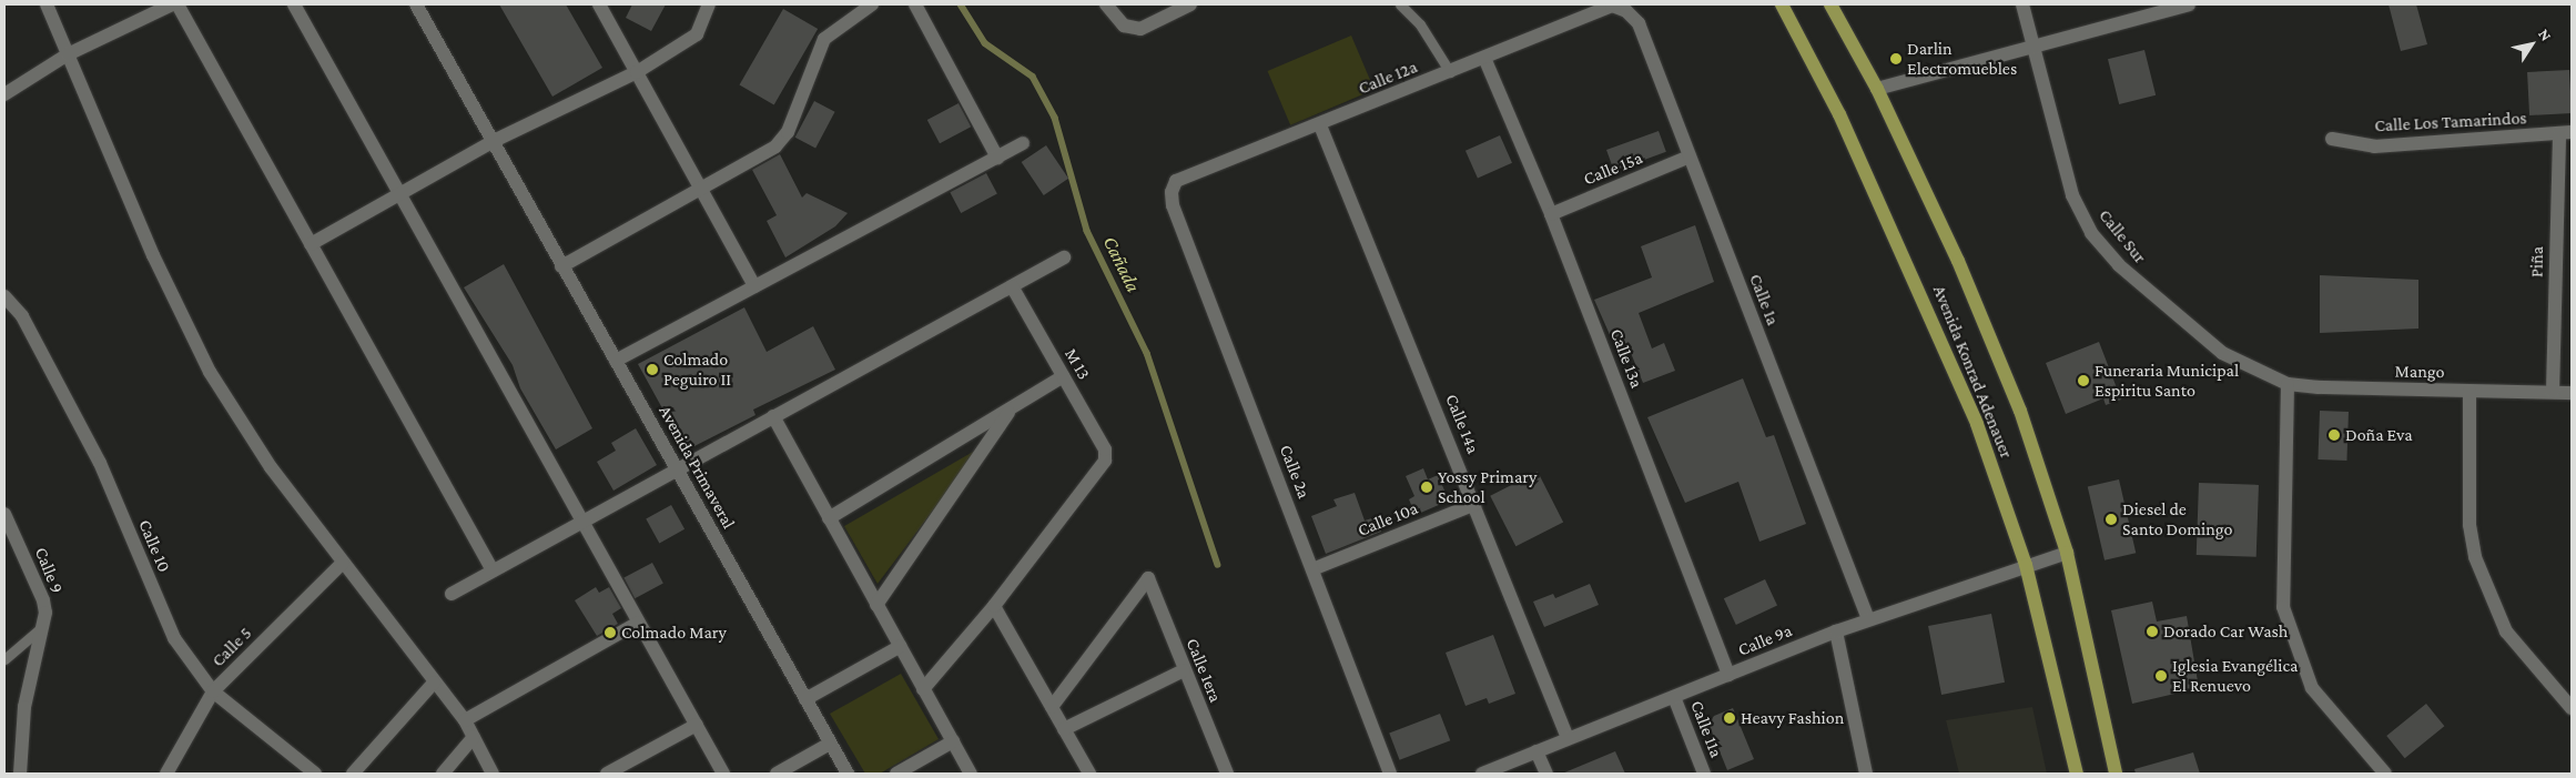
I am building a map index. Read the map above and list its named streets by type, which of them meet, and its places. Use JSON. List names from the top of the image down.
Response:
{
  "streets": {
    "main road": ["Avenida Konrad Adenauer"],
    "street": [
      "Calle 12a",
      "Calle Los Tamarindos",
      "Calle 15a",
      "Calle Sur",
      "Piña",
      "Calle 1a",
      "Calle 13a",
      "M 13",
      "Mango",
      "Calle 14a",
      "Avenida Primaveral",
      "Calle 2a",
      "Calle 10a",
      "Calle 10",
      "Calle 9",
      "Calle 9a",
      "Calle 5",
      "Calle 1era",
      "Calle 11a"
    ]
  },
  "crossings": [
    ["Calle 12a", "Calle 1a"],
    ["Calle 12a", "Calle 13a"],
    ["Calle 12a", "Calle 14a"],
    ["Calle 12a", "Calle 2a"],
    ["Calle Los Tamarindos", "Piña"],
    ["Calle 15a", "Calle 1a"],
    ["Calle 15a", "Calle 13a"],
    ["Calle Sur", "Mango"],
    ["Piña", "Mango"],
    ["Calle 1a", "Calle 9a"],
    ["Calle 13a", "Calle 9a"],
    ["Avenida Konrad Adenauer", "Calle 9a"],
    ["Calle 14a", "Calle 10a"],
    ["Calle 14a", "Calle 9a"],
    ["Calle 2a", "Calle 10a"],
    ["Calle 10", "Calle 5"],
    ["Calle 9a", "Calle 11a"]
  ],
  "water": ["Cañada"],
  "places": [
    "Darlin Electromuebles",
    "Colmado Peguiro II",
    "Funeraria Municipal Espiritu Santo",
    "Doña Eva",
    "Yossy Primary School",
    "Diesel de Santo Domingo",
    "Dorado Car Wash",
    "Colmado Mary",
    "Iglesia Evangélica El Renuevo",
    "Heavy Fashion"
  ],
  "north": "top right"
}
